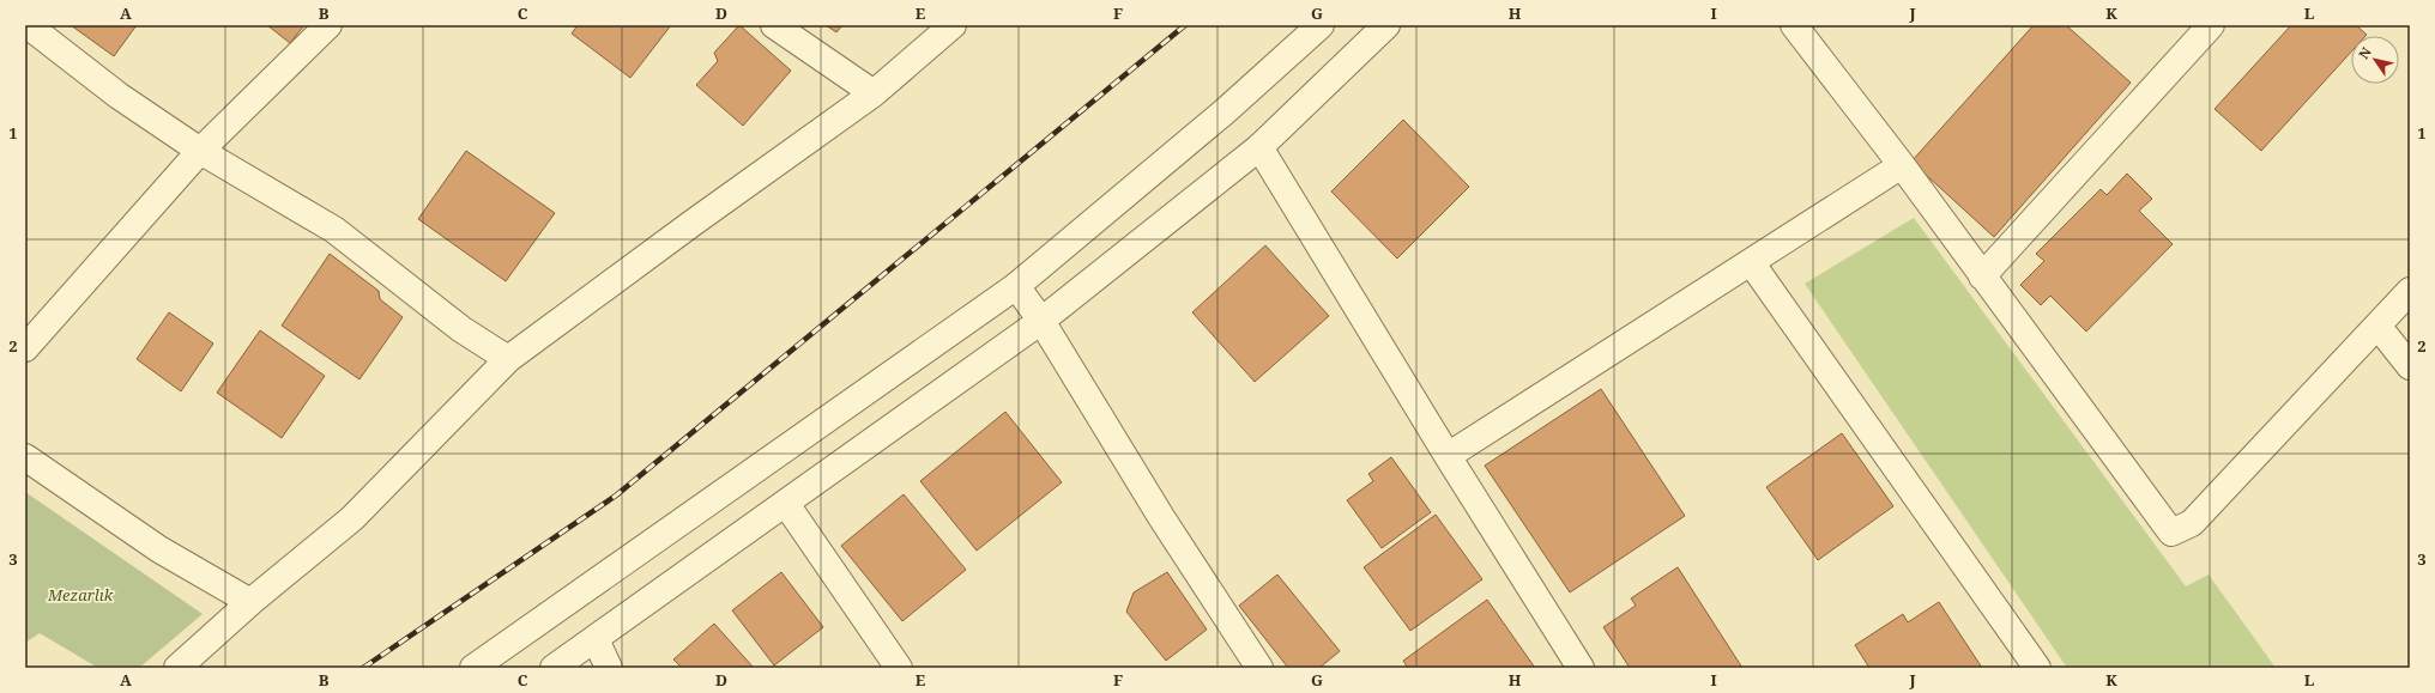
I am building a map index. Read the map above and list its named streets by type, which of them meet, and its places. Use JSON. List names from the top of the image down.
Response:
{
  "parks": ["Mezarlık"],
  "north": "top left",
  "grid": {
    "columns": [
      "A",
      "B",
      "C",
      "D",
      "E",
      "F",
      "G",
      "H",
      "I",
      "J",
      "K",
      "L"
    ],
    "rows": ["1", "2", "3"]
  }
}
